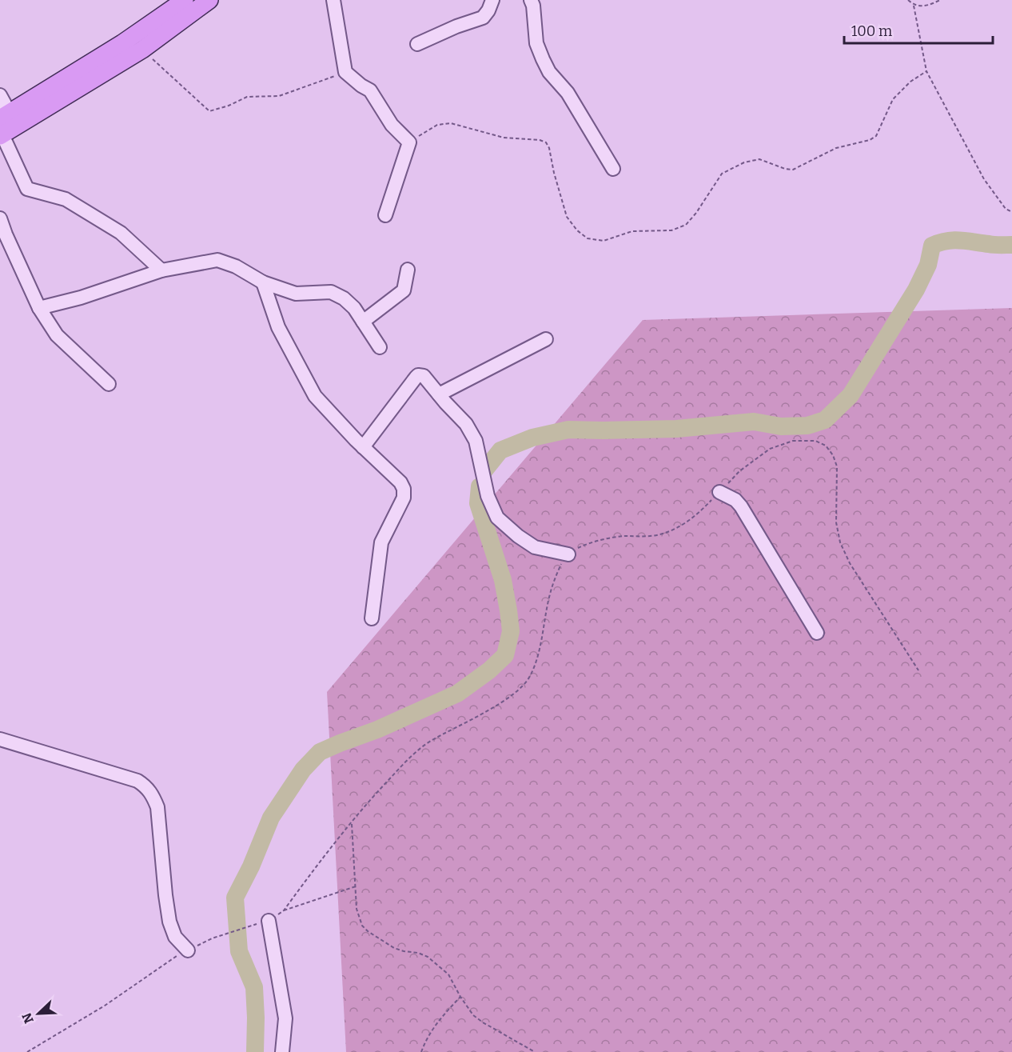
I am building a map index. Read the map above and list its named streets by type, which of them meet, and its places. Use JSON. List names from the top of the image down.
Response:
{
  "scale_bar": "100 m",
  "north": "bottom left"
}
